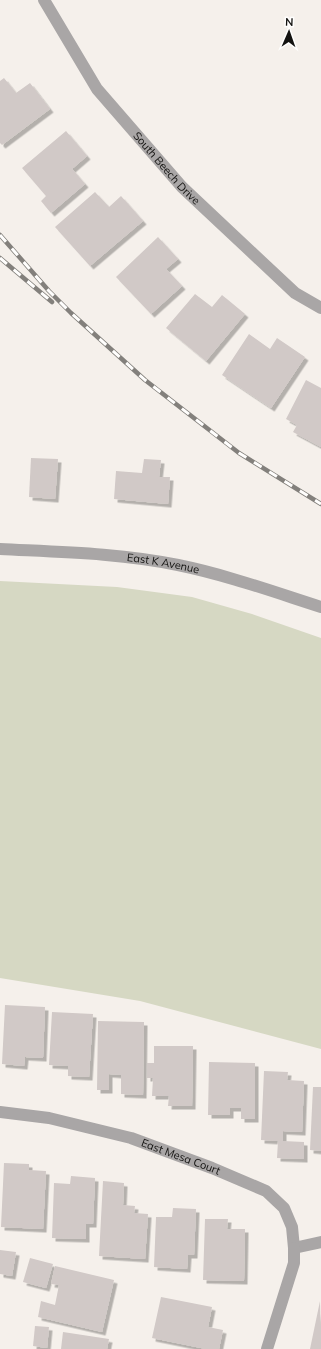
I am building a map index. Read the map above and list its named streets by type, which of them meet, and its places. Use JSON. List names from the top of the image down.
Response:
{
  "streets": {
    "street": ["South Beech Drive", "East K Avenue", "East Mesa Court"]
  },
  "north": "top"
}
